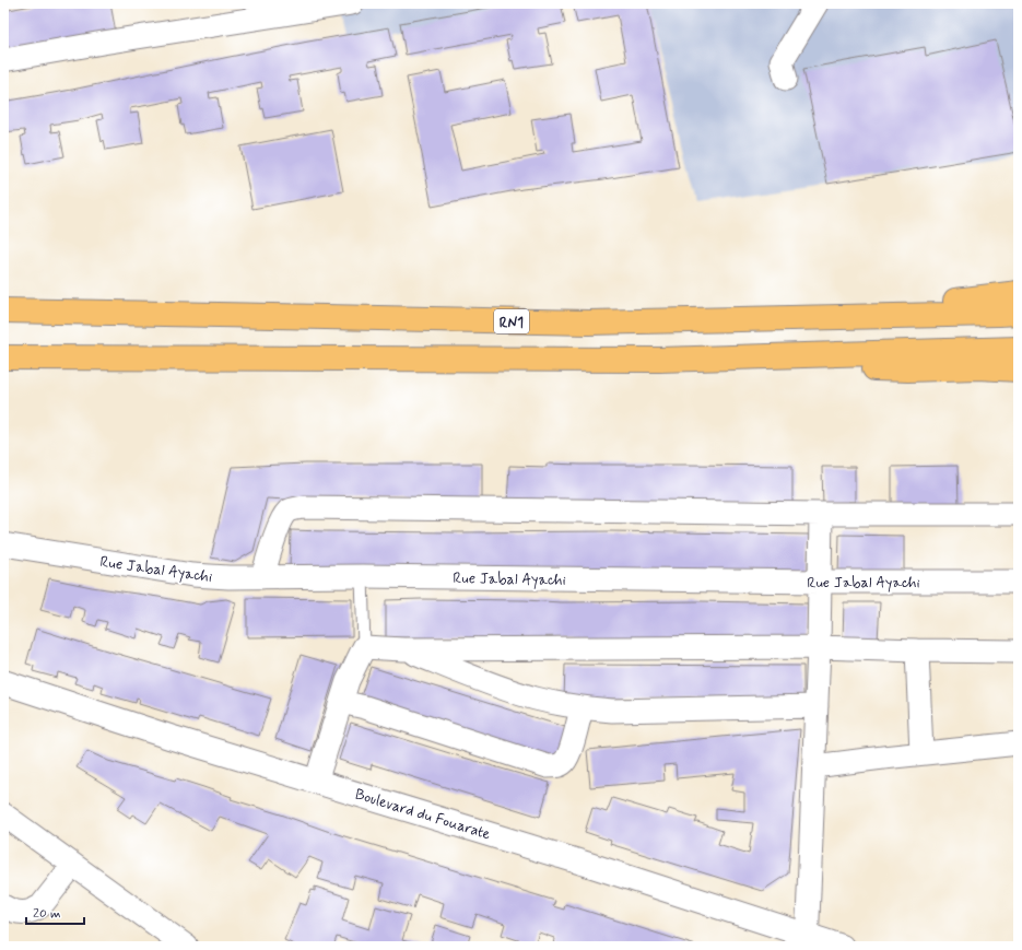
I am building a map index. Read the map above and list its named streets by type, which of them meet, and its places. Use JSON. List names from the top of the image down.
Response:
{
  "streets": {
    "highway": ["RN1"],
    "street": ["Rue Jabal Ayachi", "Boulevard du Fouarate"]
  },
  "scale_bar": "20 m"
}
